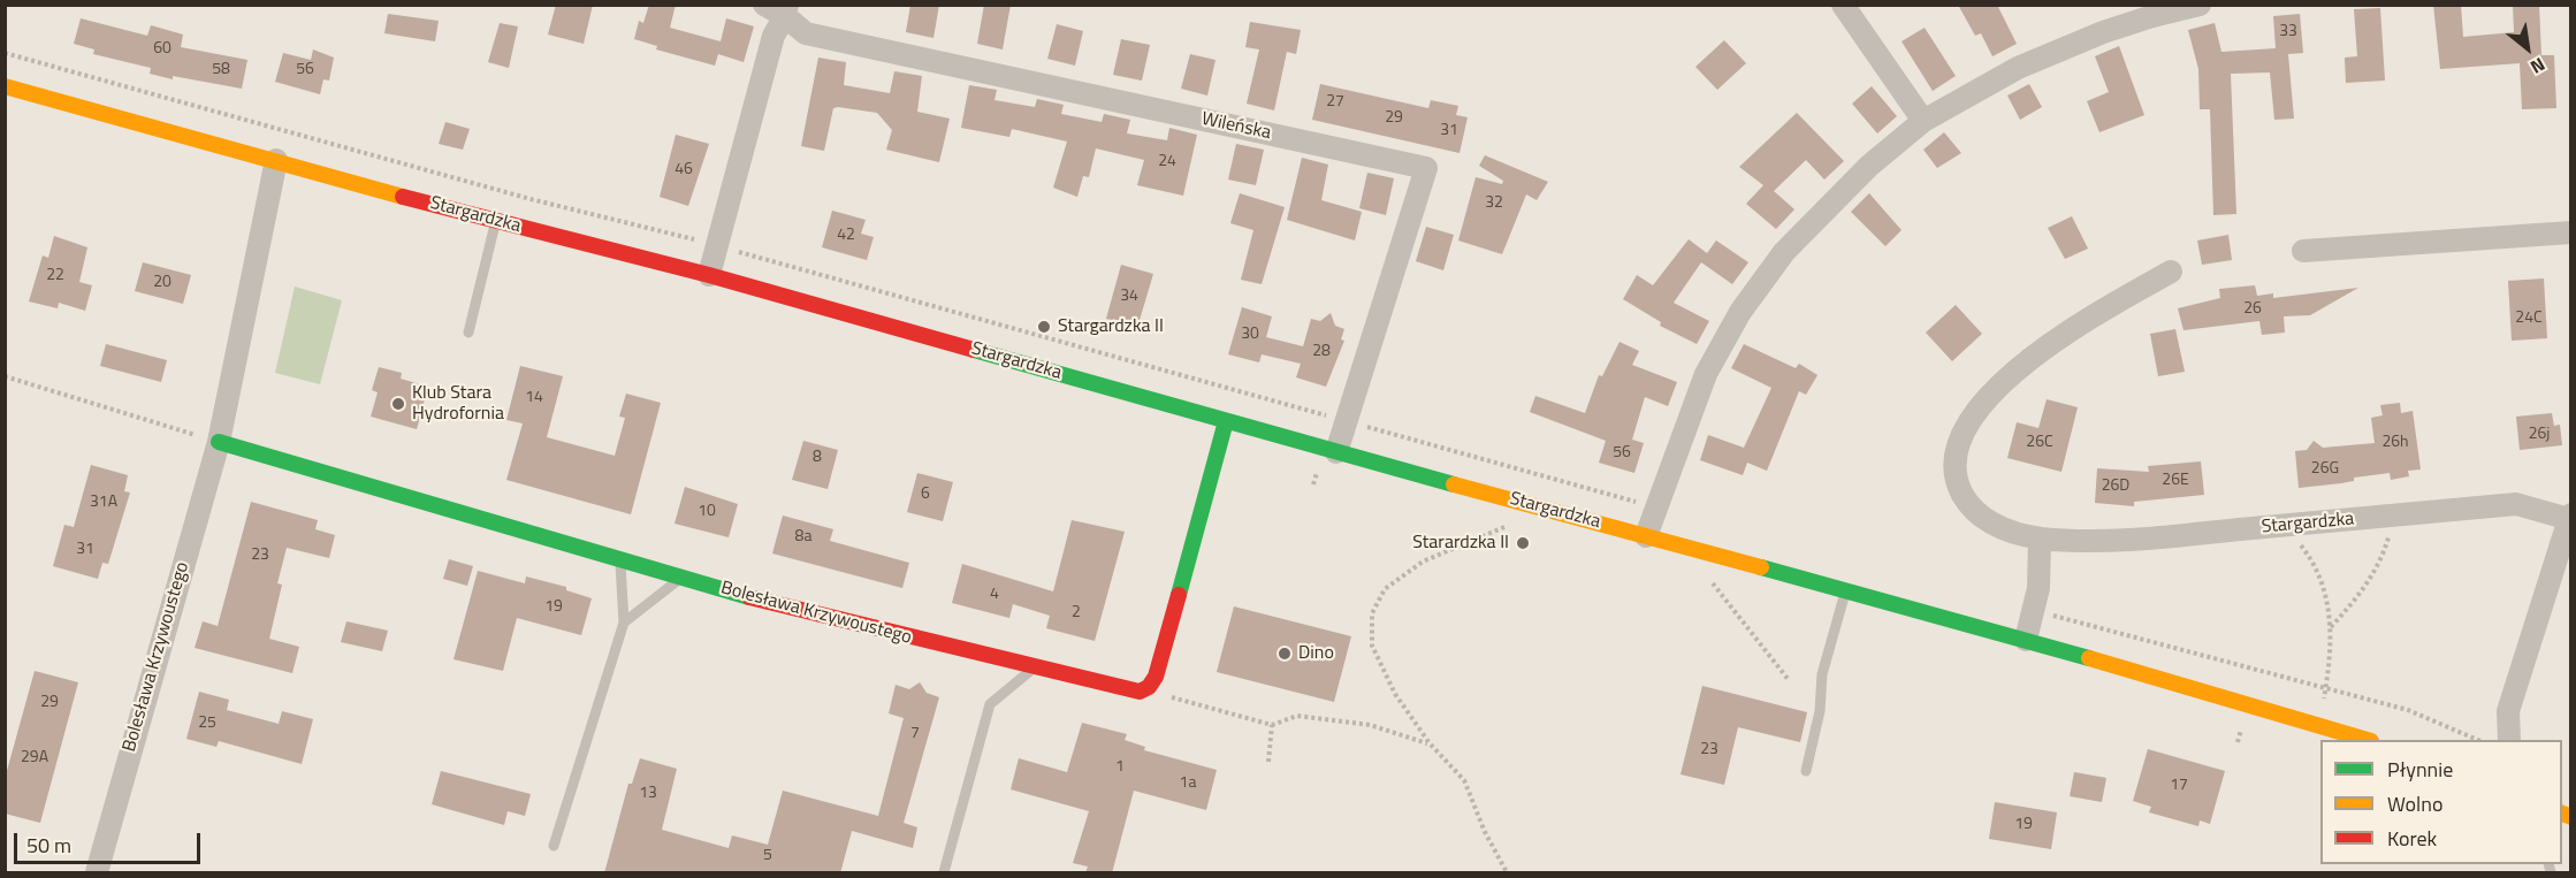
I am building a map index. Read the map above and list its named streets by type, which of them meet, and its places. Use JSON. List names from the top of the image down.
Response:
{
  "streets": {
    "street": ["Wileńska", "Stargardzka", "Bolesława Krzywoustego"]
  },
  "crossings": [
    ["Wileńska", "Stargardzka"],
    ["Stargardzka", "Bolesława Krzywoustego"]
  ],
  "places": [
    "Stargardzka II",
    "Klub Stara Hydrofornia",
    "Starardzka II",
    "Dino"
  ],
  "house_numbers": [
    "33",
    "60",
    "58",
    "56",
    "27",
    "29",
    "31",
    "24",
    "46",
    "32",
    "42",
    "22",
    "20",
    "34",
    "26",
    "24C",
    "30",
    "28",
    "14",
    "26j",
    "26C",
    "26h",
    "56",
    "8",
    "26G",
    "26E",
    "26D",
    "6",
    "31A",
    "10",
    "8a",
    "31",
    "23",
    "4",
    "19",
    "2",
    "29",
    "25",
    "7",
    "23",
    "29A",
    "1",
    "1a",
    "17",
    "13",
    "19",
    "5"
  ],
  "legend": ["Płynnie", "Wolno", "Korek"],
  "scale_bar": "50 m",
  "north": "bottom right"
}
